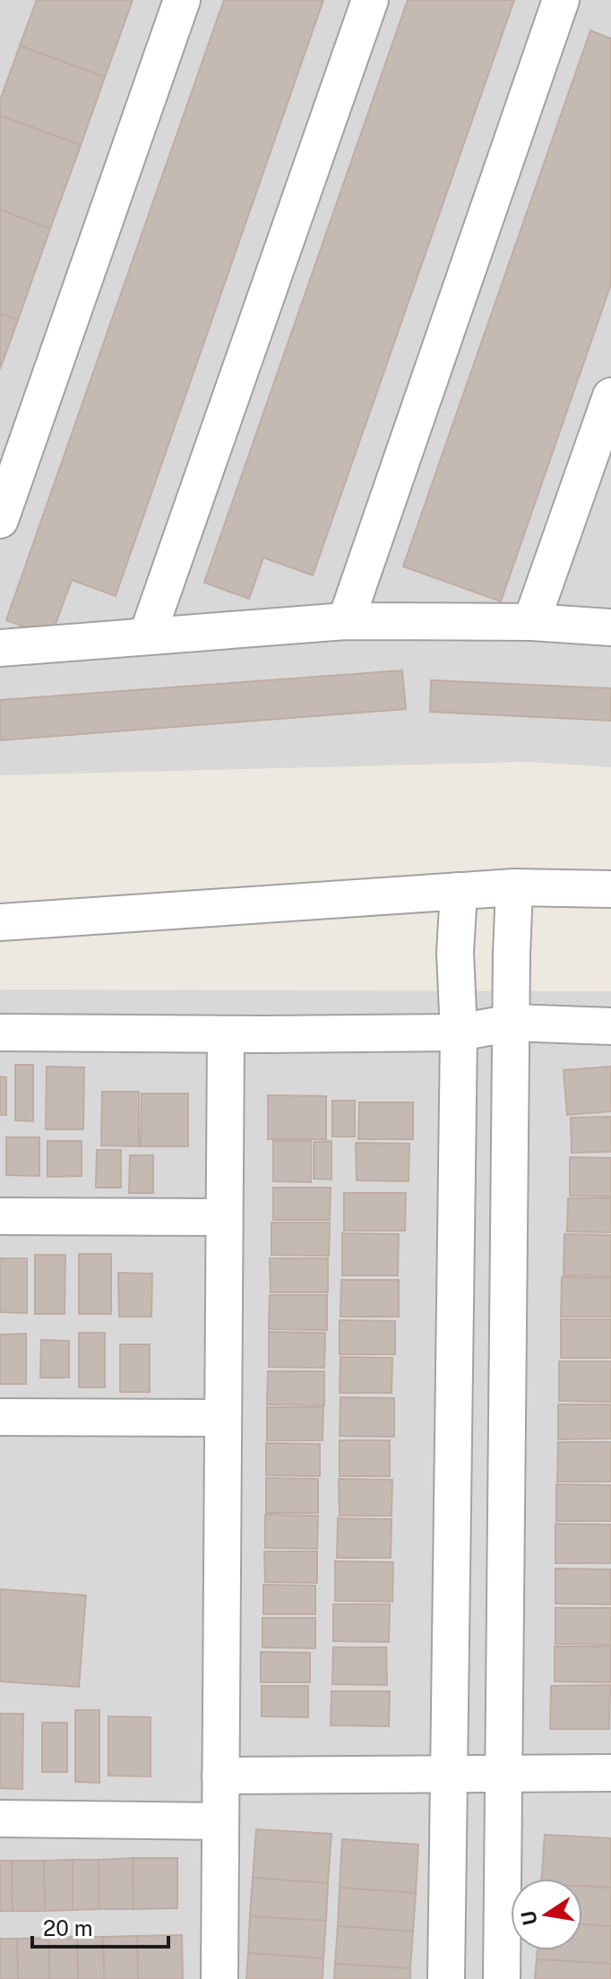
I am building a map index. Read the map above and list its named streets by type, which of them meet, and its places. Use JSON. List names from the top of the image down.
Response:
{
  "scale_bar": "20 m",
  "north": "left"
}
